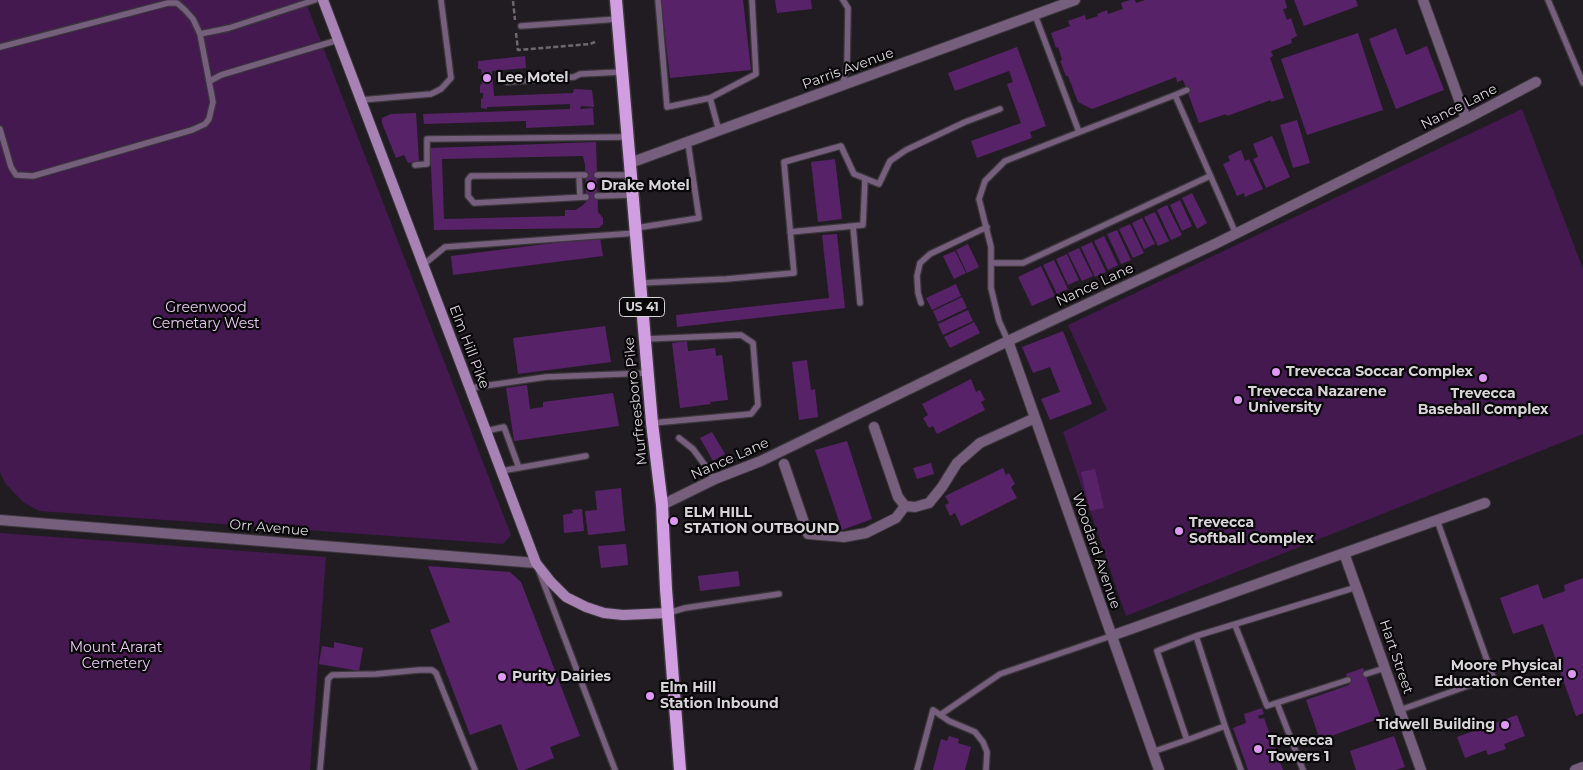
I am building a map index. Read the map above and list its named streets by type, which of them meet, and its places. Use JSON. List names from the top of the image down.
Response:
{
  "streets": {
    "main road": ["US 41", "Elm Hill Pike", "Murfreesboro Pike"],
    "street": [
      "Parris Avenue",
      "Nance Lane",
      "Orr Avenue",
      "Woodard Avenue",
      "Hart Street"
    ]
  },
  "crossings": [
    ["Parris Avenue", "Murfreesboro Pike"],
    ["Nance Lane", "Murfreesboro Pike"],
    ["Nance Lane", "Woodard Avenue"],
    ["Elm Hill Pike", "Murfreesboro Pike"],
    ["Elm Hill Pike", "Orr Avenue"]
  ],
  "parks": ["Greenwood Cemetary West", "Mount Ararat Cemetery"],
  "places": [
    "Lee Motel",
    "Drake Motel",
    "Trevecca Soccar Complex",
    "Trevecca Baseball Complex",
    "Trevecca Nazarene University",
    "ELM HILL STATION OUTBOUND",
    "Trevecca Softball Complex",
    "Moore Physical Education Center",
    "Purity Dairies",
    "Elm Hill Station Inbound",
    "Tidwell Building",
    "Trevecca Towers 1"
  ]
}
